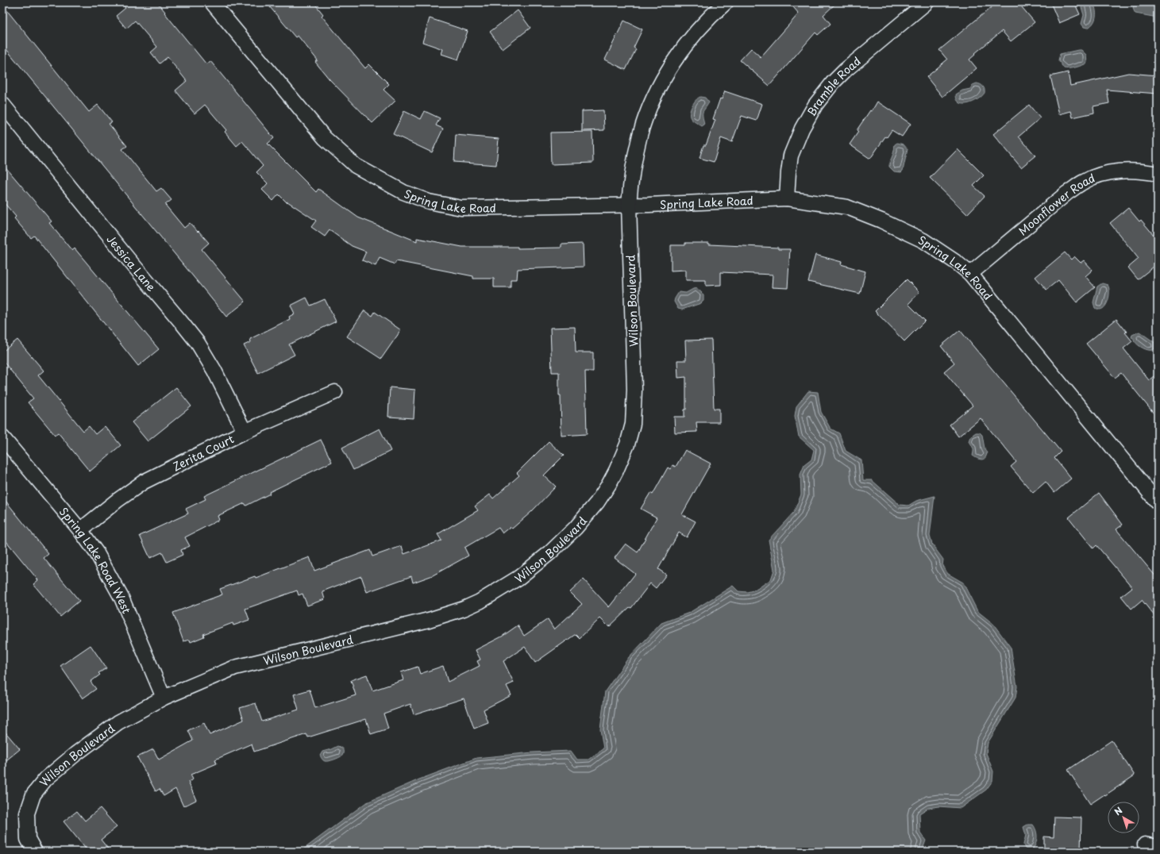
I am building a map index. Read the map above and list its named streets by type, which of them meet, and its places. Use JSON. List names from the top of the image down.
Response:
{
  "streets": {
    "street": [
      "Bramble Road",
      "Spring Lake Road",
      "Moonflower Road",
      "Jessica Lane",
      "Wilson Boulevard",
      "Zerita Court",
      "Spring Lake Road West"
    ]
  },
  "crossings": [
    ["Bramble Road", "Spring Lake Road"],
    ["Spring Lake Road", "Moonflower Road"],
    ["Spring Lake Road", "Wilson Boulevard"],
    ["Jessica Lane", "Zerita Court"],
    ["Wilson Boulevard", "Spring Lake Road West"],
    ["Zerita Court", "Spring Lake Road West"]
  ],
  "north": "top left"
}
